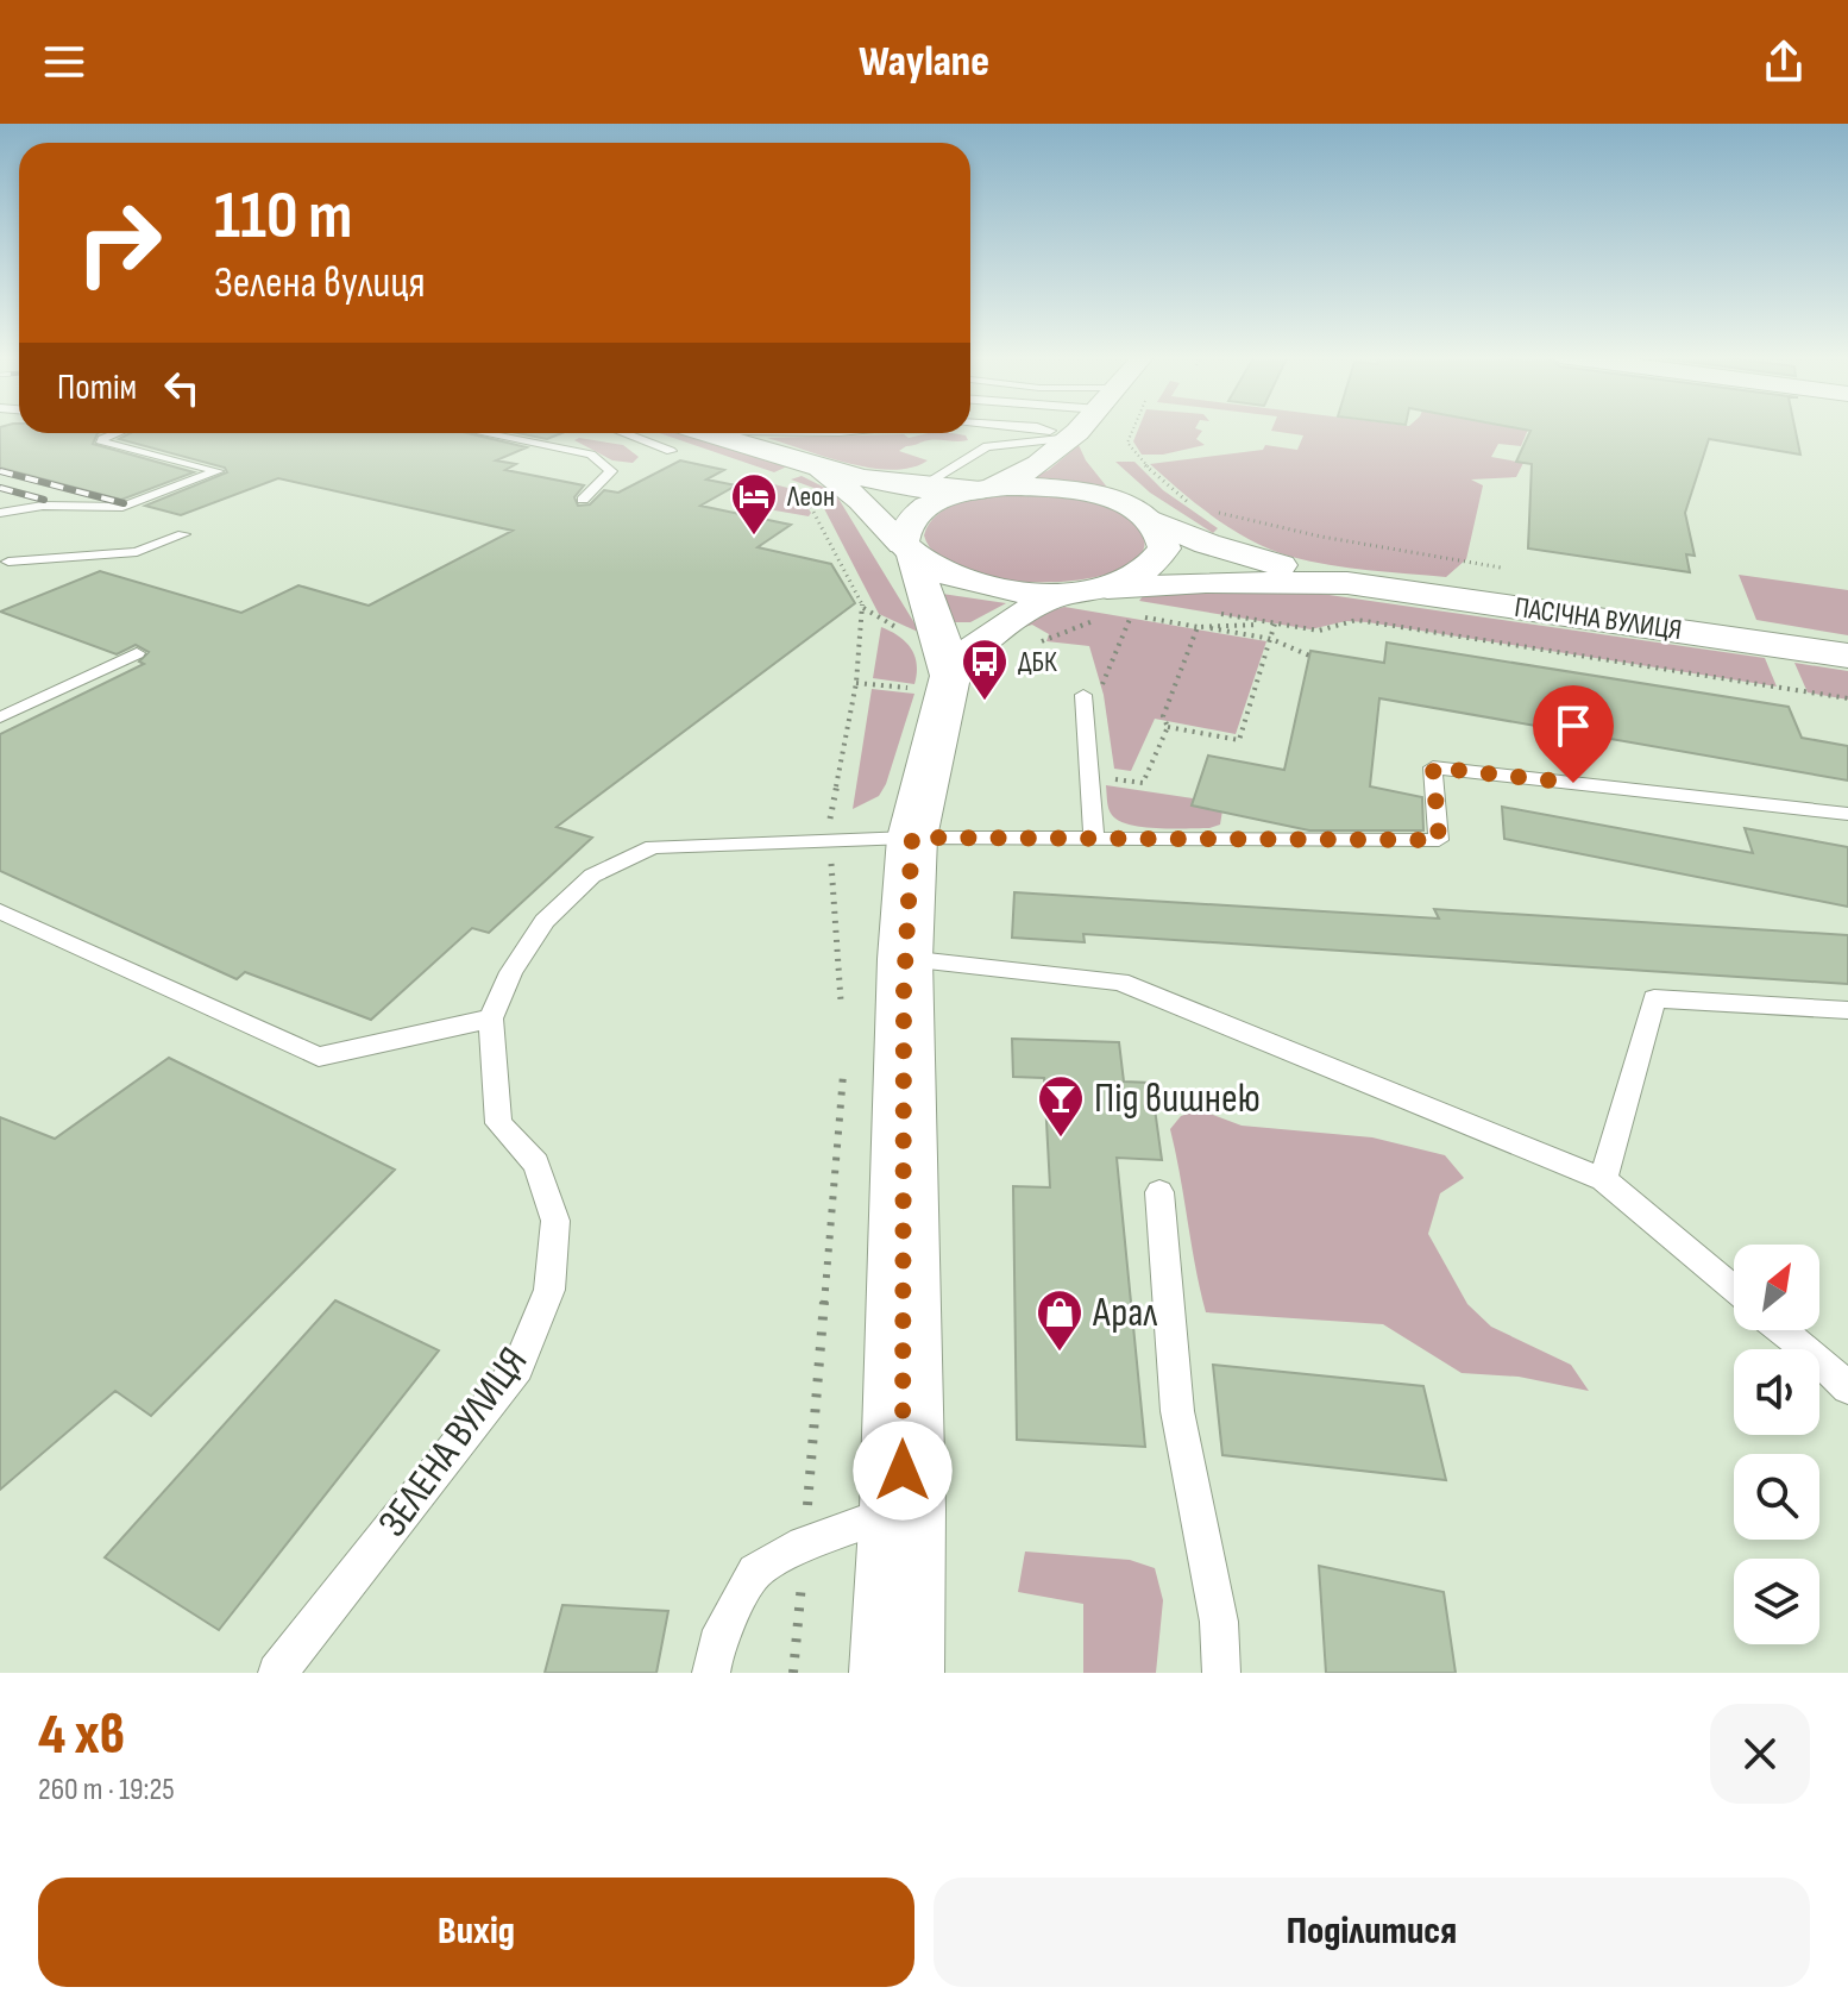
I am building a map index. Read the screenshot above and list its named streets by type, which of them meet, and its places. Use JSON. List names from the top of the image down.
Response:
{
  "streets": {
    "main road": ["ПАСІЧНА ВУЛИЦЯ"],
    "lane": ["ЗЕЛЕНА ВУЛИЦЯ"]
  },
  "places": {
    "hotel": ["Леон"],
    "bus stop": ["ДБК"],
    "bar": ["Під вишнею"],
    "shop": ["Арал"]
  },
  "north": "top right",
  "page": {
    "header": "Waylane",
    "turn": ["110 m", "Зелена вулиця"],
    "then": "Потім",
    "heading": ["4 хв", "260 m · 19:25"],
    "buttons": ["Вихід", "Поділитися"]
  }
}
